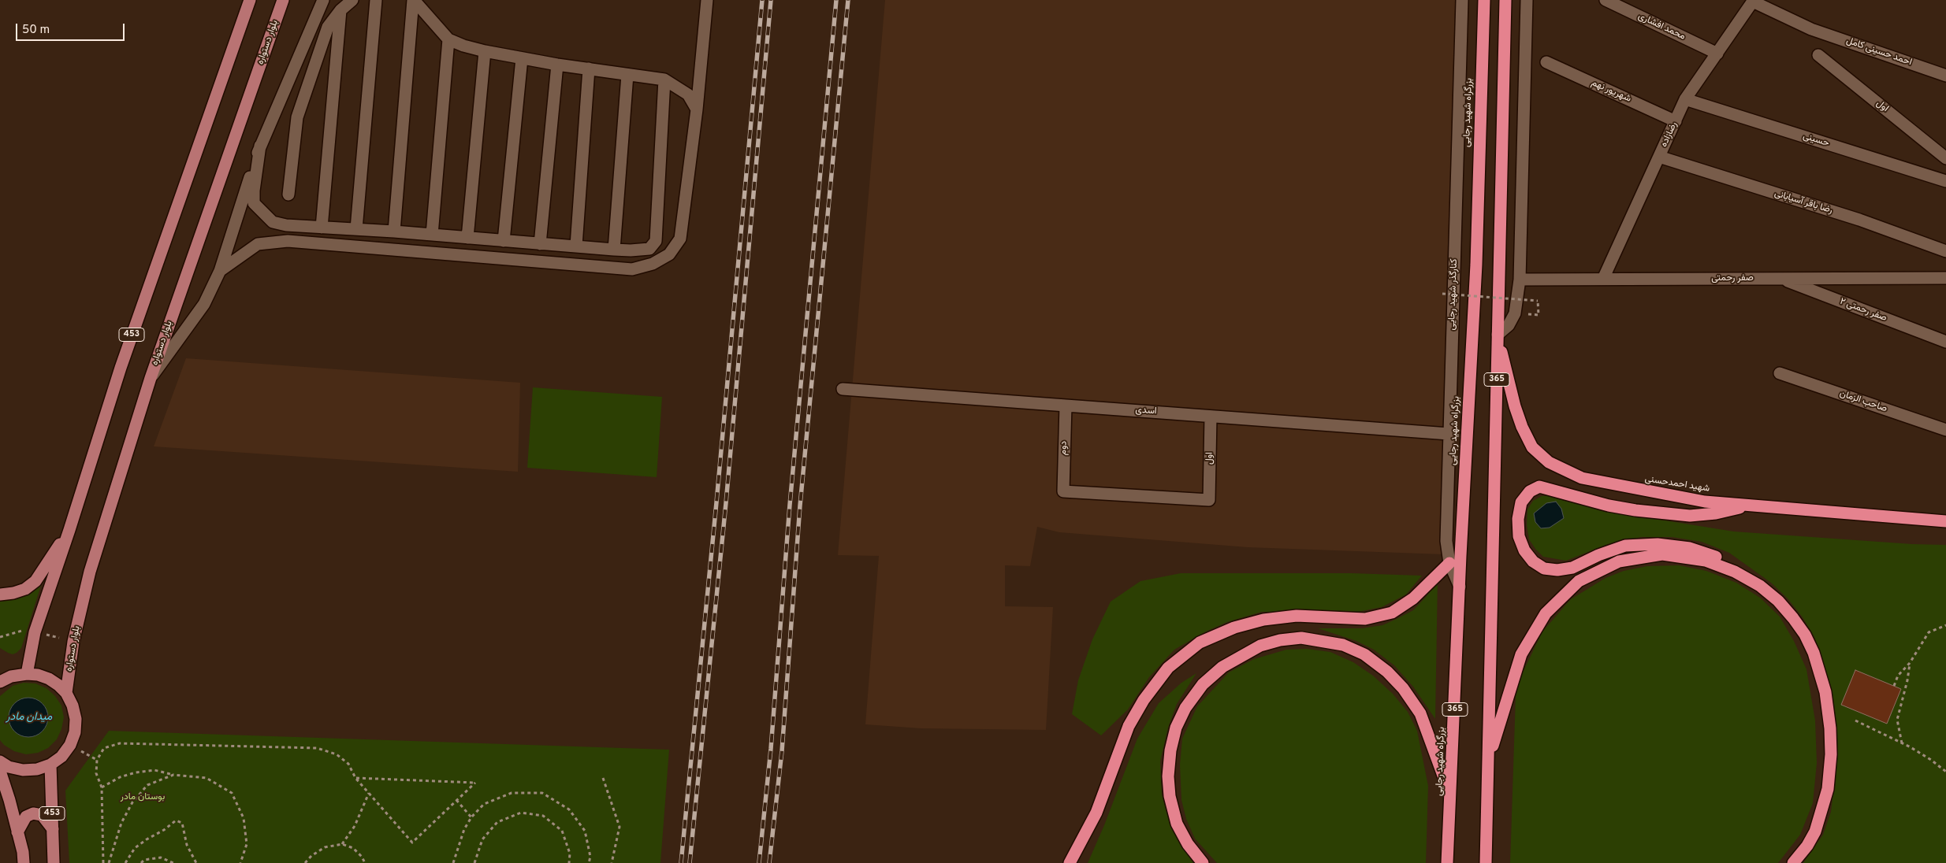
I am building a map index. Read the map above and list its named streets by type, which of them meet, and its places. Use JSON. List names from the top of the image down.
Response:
{
  "streets": {
    "highway": ["بزرگراه شهید رجایی", "365", "شهید احمدحسنی"],
    "main road": ["بلوار دستواره", "453"],
    "street": [
      "محمد افشاری",
      "احمد حسینی کامل",
      "شهریور نهم",
      "اول",
      "رضازاده",
      "حسینی",
      "رضا باقر آسیابانی",
      "صفر رحمتی",
      "کنارگذر شهید رجایی",
      "صفر رحمتی ۲",
      "صاحب الزمان",
      "اسدی",
      "دوم"
    ]
  },
  "crossings": [
    ["محمد افشاری", "رضازاده"],
    ["احمد حسینی کامل", "رضازاده"],
    ["شهریور نهم", "رضازاده"],
    ["اول", "اسدی"],
    ["اول", "دوم"],
    ["بزرگراه شهید رجایی", "کنارگذر شهید رجایی"],
    ["رضازاده", "حسینی"],
    ["رضازاده", "رضا باقر آسیابانی"],
    ["رضازاده", "صفر رحمتی"],
    ["صفر رحمتی", "صفر رحمتی ۲"],
    ["کنارگذر شهید رجایی", "اسدی"],
    ["365", "شهید احمدحسنی"],
    ["اسدی", "دوم"]
  ],
  "water": ["میدان مادر"],
  "parks": ["بوستان مادر"],
  "scale_bar": "50 m"
}
